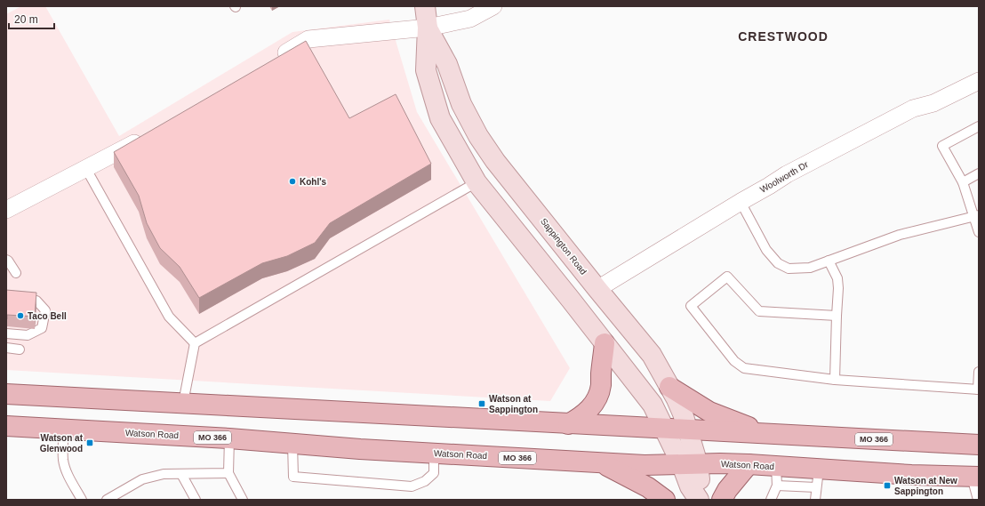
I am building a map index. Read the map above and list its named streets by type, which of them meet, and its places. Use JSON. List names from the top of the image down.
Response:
{
  "streets": {
    "main road": ["Sappington Road", "Watson Road", "MO 366"],
    "street": ["Woolworth Dr"]
  },
  "crossings": [
    ["Woolworth Dr", "Sappington Road"],
    ["Sappington Road", "Watson Road"],
    ["Sappington Road", "MO 366"]
  ],
  "districts": ["CRESTWOOD"],
  "places": {
    "other": ["Kohl's", "Taco Bell"],
    "transit": ["Watson at Sappington", "Watson at Glenwood", "Watson at New Sappington"]
  },
  "scale_bar": "20 m"
}
